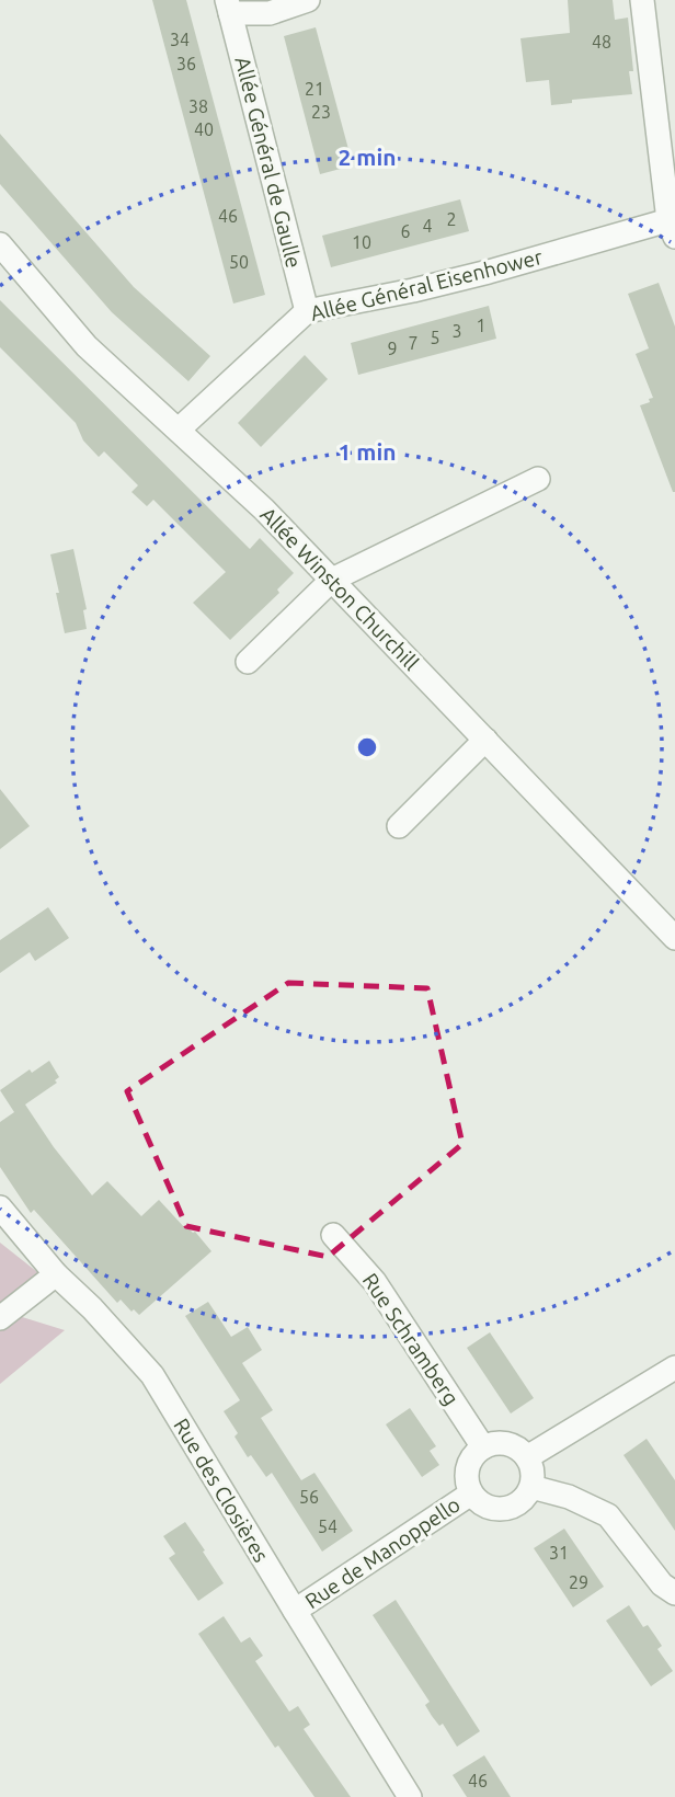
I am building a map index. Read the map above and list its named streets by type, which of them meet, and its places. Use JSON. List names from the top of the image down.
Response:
{
  "streets": {
    "street": [
      "Allée Général de Gaulle",
      "Allée Général Eisenhower",
      "Allée Winston Churchill",
      "Rue Schramberg",
      "Rue des Closières",
      "Rue de Manoppello"
    ]
  },
  "crossings": [
    ["Allée Général de Gaulle", "Allée Général Eisenhower"],
    ["Allée Général Eisenhower", "Allée Winston Churchill"],
    ["Rue Schramberg", "Rue de Manoppello"],
    ["Rue des Closières", "Rue de Manoppello"]
  ],
  "house_numbers": [
    "34",
    "48",
    "36",
    "21",
    "38",
    "23",
    "40",
    "46",
    "2",
    "4",
    "6",
    "10",
    "50",
    "1",
    "3",
    "5",
    "7",
    "9",
    "56",
    "54",
    "31",
    "29",
    "46"
  ],
  "rings": ["2 min", "1 min"]
}
